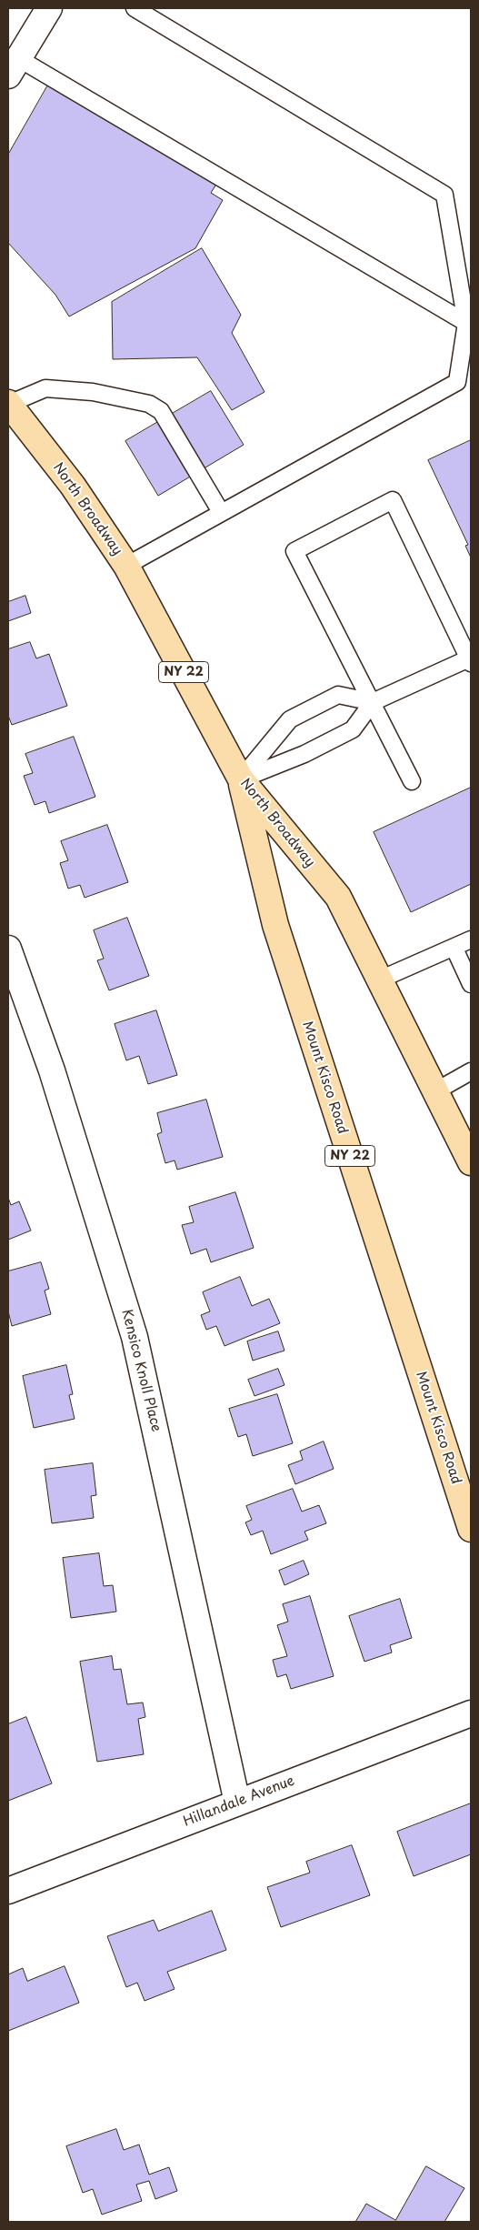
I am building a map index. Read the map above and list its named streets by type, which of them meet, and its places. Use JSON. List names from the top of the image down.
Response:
{
  "streets": {
    "main road": ["North Broadway", "NY 22", "Mount Kisco Road"],
    "street": ["Kensico Knoll Place", "Hillandale Avenue"]
  },
  "crossings": [
    ["North Broadway", "Mount Kisco Road"],
    ["Kensico Knoll Place", "Hillandale Avenue"]
  ]
}
